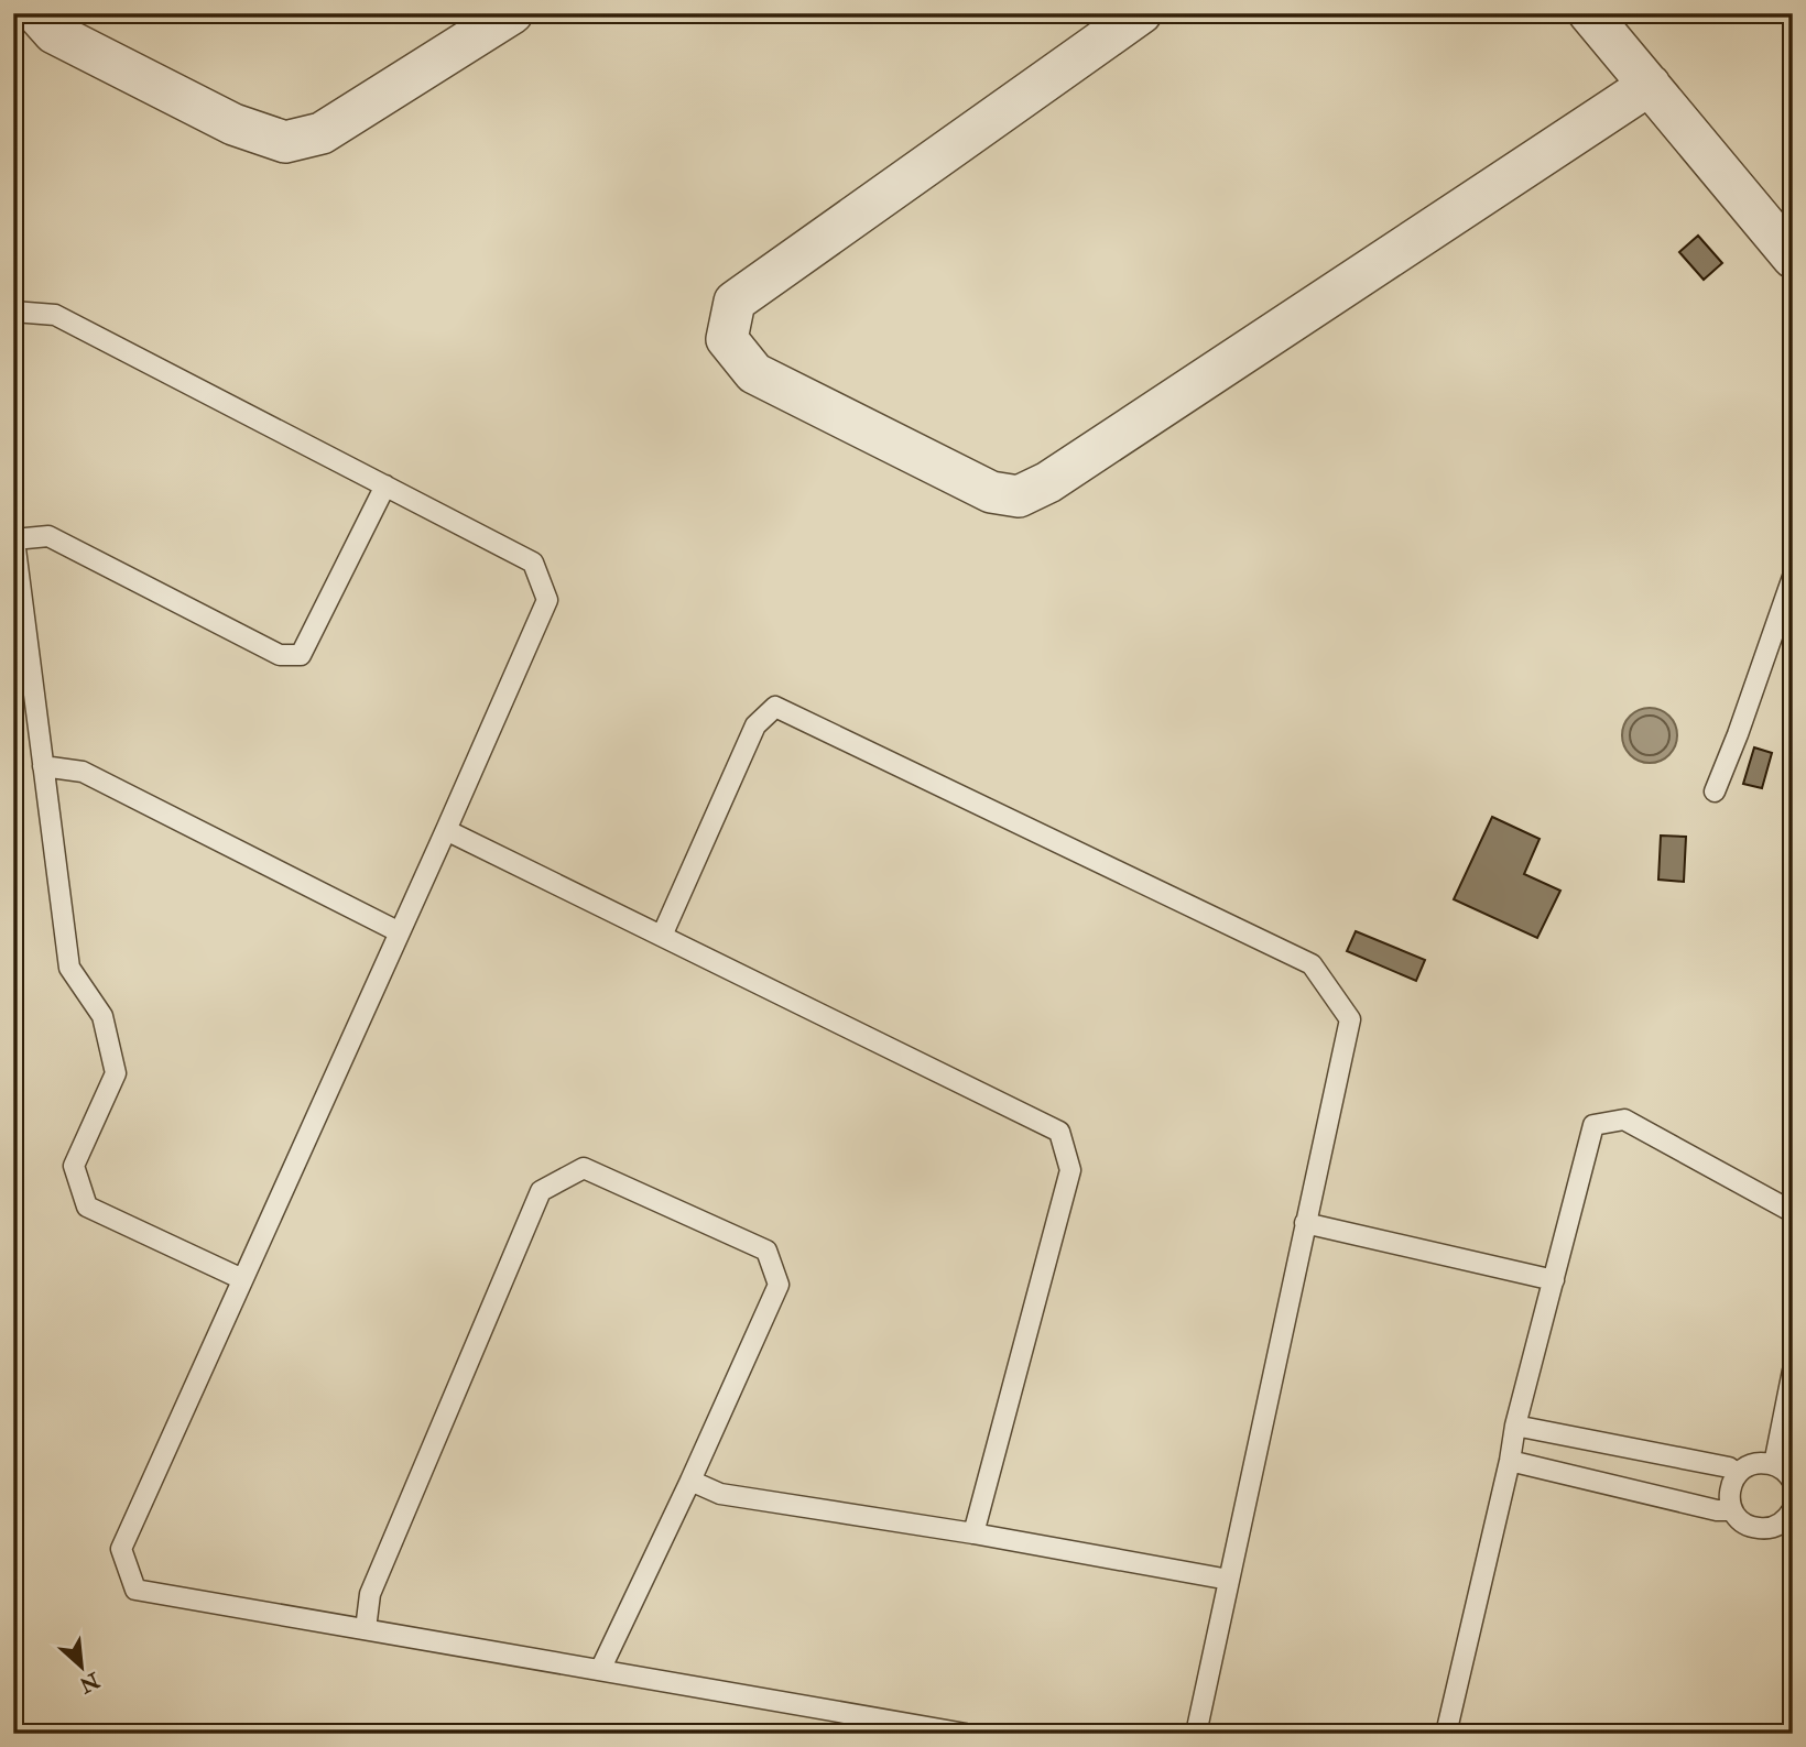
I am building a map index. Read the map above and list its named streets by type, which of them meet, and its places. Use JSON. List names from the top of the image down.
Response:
{
  "north": "bottom right"
}
